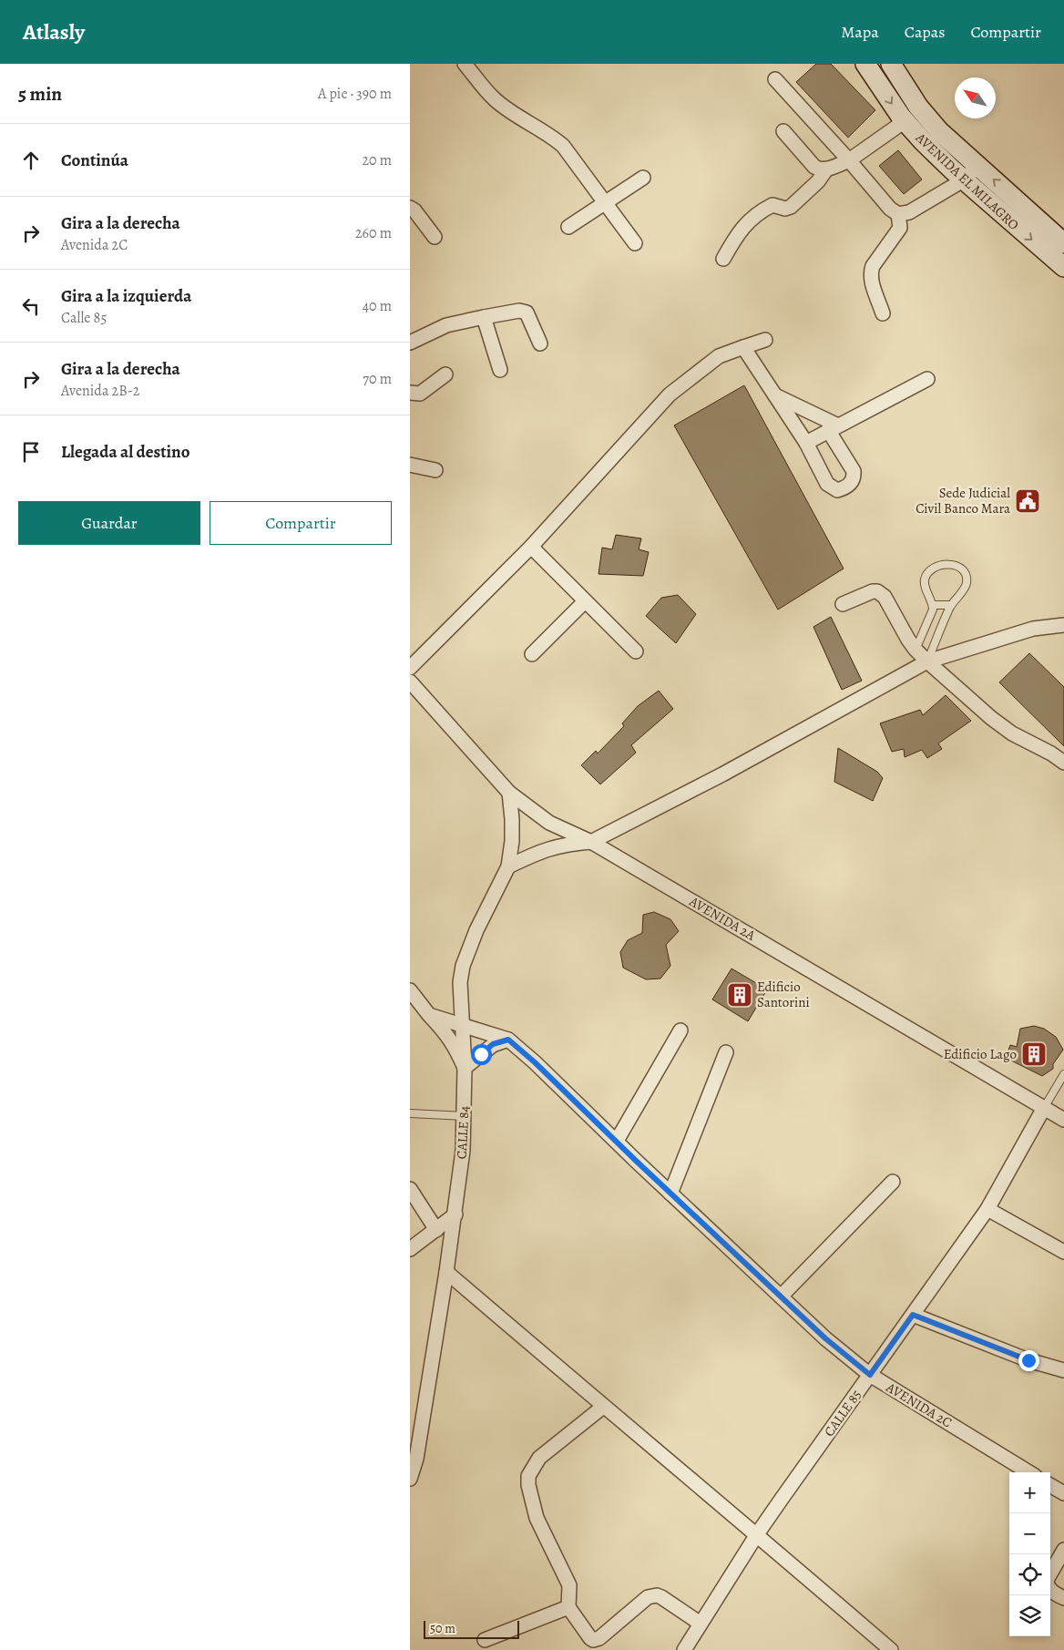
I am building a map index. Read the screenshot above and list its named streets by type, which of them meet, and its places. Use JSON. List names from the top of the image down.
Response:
{
  "streets": {
    "main road": ["AVENIDA EL MILAGRO"],
    "street": [
      "AVENIDA 2A",
      "CALLE 84",
      "AVENIDA 2C",
      "CALLE 85"
    ]
  },
  "crossings": [
    ["AVENIDA 2A", "CALLE 84"],
    ["AVENIDA 2A", "CALLE 85"],
    ["CALLE 84", "AVENIDA 2C"],
    ["AVENIDA 2C", "CALLE 85"]
  ],
  "places": {
    "public building": ["Sede Judicial Civil Banco Mara"],
    "building": ["Edificio Santorini", "Edificio Lago"]
  },
  "scale_bar": "50 m",
  "north": "top left",
  "page": {
    "header": "Atlasly",
    "nav": ["Mapa", "Capas", "Compartir"],
    "heading": ["5 min", "A pie · 390 m"],
    "list": [
      ["Continúa", "20 m"],
      ["Gira a la derecha", "Avenida 2C", "260 m"],
      ["Gira a la izquierda", "Calle 85", "40 m"],
      ["Gira a la derecha", "Avenida 2B-2", "70 m"],
      "Llegada al destino"
    ],
    "buttons": ["Guardar", "Compartir"],
    "map_buttons": ["+", "−"],
    "scale": "50 m"
  }
}
